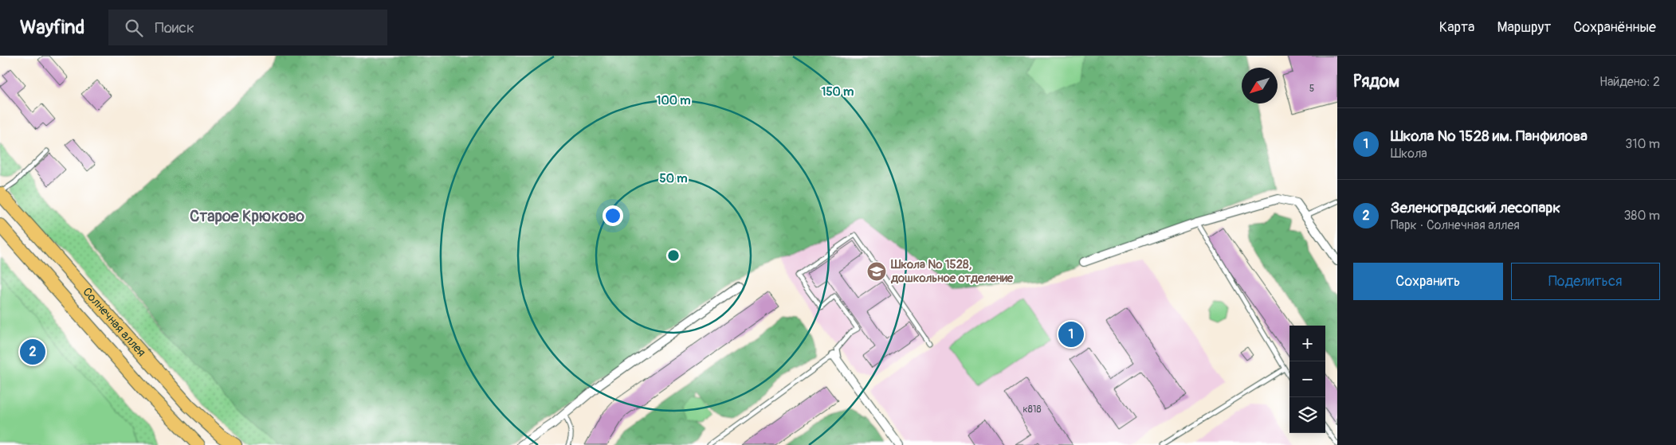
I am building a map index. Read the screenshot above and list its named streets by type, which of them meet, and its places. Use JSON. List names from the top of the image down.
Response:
{
  "streets": {
    "main road": ["Солнечная аллея"]
  },
  "districts": ["Старое Крюково"],
  "places": {
    "school or university": ["Школа № 1528, дошкольное отделение"]
  },
  "house_numbers": ["5", "к818"],
  "north": "bottom left",
  "page": {
    "header": "Wayfind",
    "search": "Поиск",
    "nav": ["Карта", "Маршрут", "Сохранённые"],
    "heading": ["Рядом", "Найдено: 2"],
    "list": [
      {
        "mark": "1",
        "name": "Школа № 1528 им. Панфилова",
        "note": "Школа",
        "value": "310 m"
      },
      {
        "mark": "2",
        "name": "Зеленоградский лесопарк",
        "note": "Парк · Солнечная аллея",
        "value": "380 m"
      }
    ],
    "buttons": ["Сохранить", "Поделиться"],
    "pins": ["1", "2"],
    "map_buttons": ["+", "−"]
  },
  "rings": ["150 m", "100 m", "50 m"]
}
